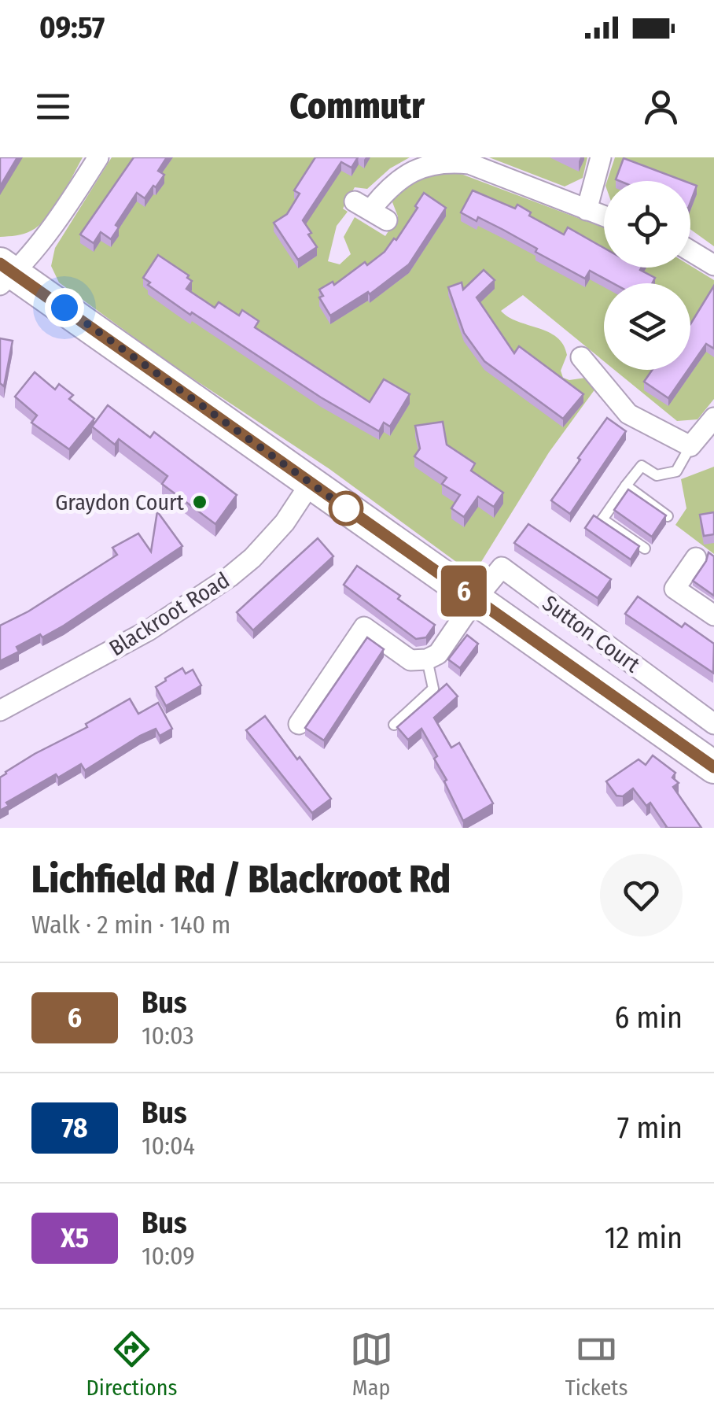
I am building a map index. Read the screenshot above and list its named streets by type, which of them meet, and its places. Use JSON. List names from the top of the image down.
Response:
{
  "streets": {
    "street": ["Blackroot Road", "Sutton Court"]
  },
  "places": ["Graydon Court"],
  "lines": ["bus line 6"],
  "page": {
    "status": "09:57",
    "header": "Commutr",
    "on_map": "6",
    "heading": ["Lichfield Rd / Blackroot Rd", "Walk · 2 min · 140 m"],
    "list": [
      {
        "mark": "6",
        "name": "Bus",
        "note": "10:03",
        "value": "6 min"
      },
      {
        "mark": "78",
        "name": "Bus",
        "note": "10:04",
        "value": "7 min"
      },
      {
        "mark": "X5",
        "name": "Bus",
        "note": "10:09",
        "value": "12 min"
      }
    ],
    "tabs": ["Directions", "Map", "Tickets"]
  }
}
